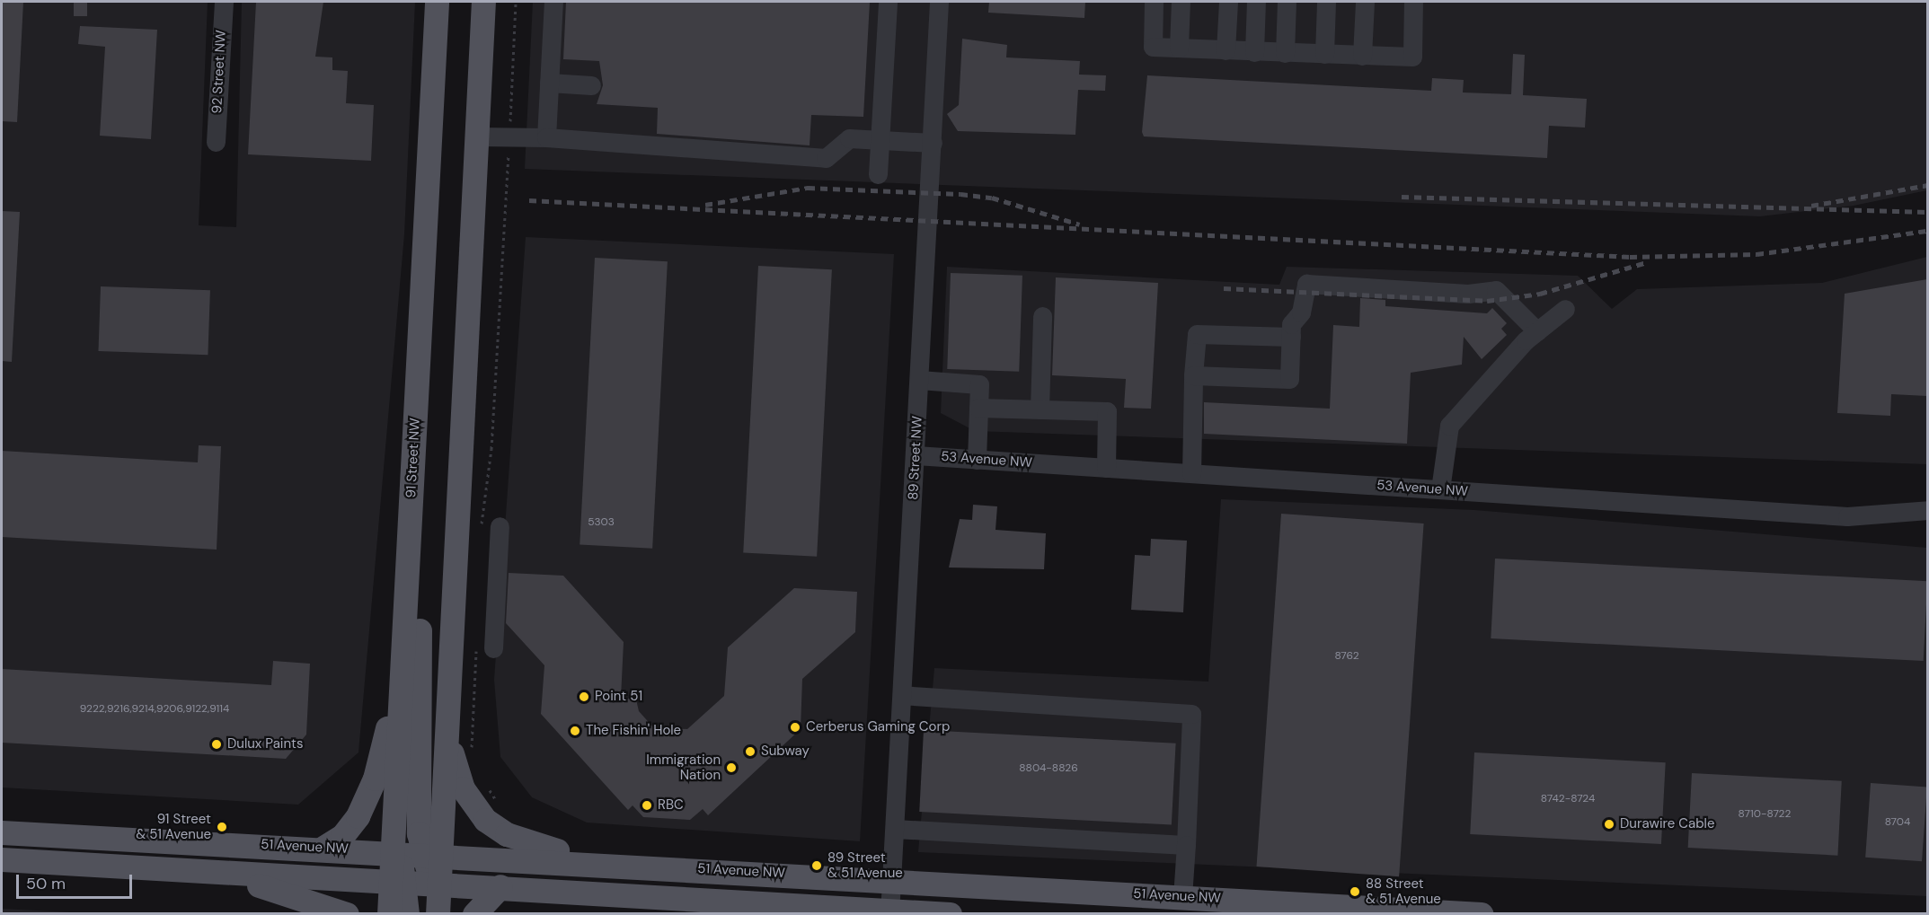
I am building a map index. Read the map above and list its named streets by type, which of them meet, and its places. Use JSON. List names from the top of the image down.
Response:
{
  "streets": {
    "main road": ["91 Street NW", "51 Avenue NW"],
    "street": ["92 Street NW", "89 Street NW", "53 Avenue NW"]
  },
  "crossings": [
    ["91 Street NW", "51 Avenue NW"],
    ["89 Street NW", "53 Avenue NW"],
    ["89 Street NW", "51 Avenue NW"]
  ],
  "places": [
    "Point 51",
    "Cerberus Gaming Corp",
    "The Fishin' Hole",
    "Dulux Paints",
    "Subway",
    "Immigration Nation",
    "RBC",
    "Durawire Cable",
    "91 Street & 51 Avenue",
    "89 Street & 51 Avenue",
    "88 Street & 51 Avenue"
  ],
  "house_numbers": [
    "5303",
    "8762",
    "9222,9216,9214,9206,9122,9114",
    "8804-8826",
    "8742-8724",
    "8710-8722",
    "8704"
  ],
  "scale_bar": "50 m"
}
